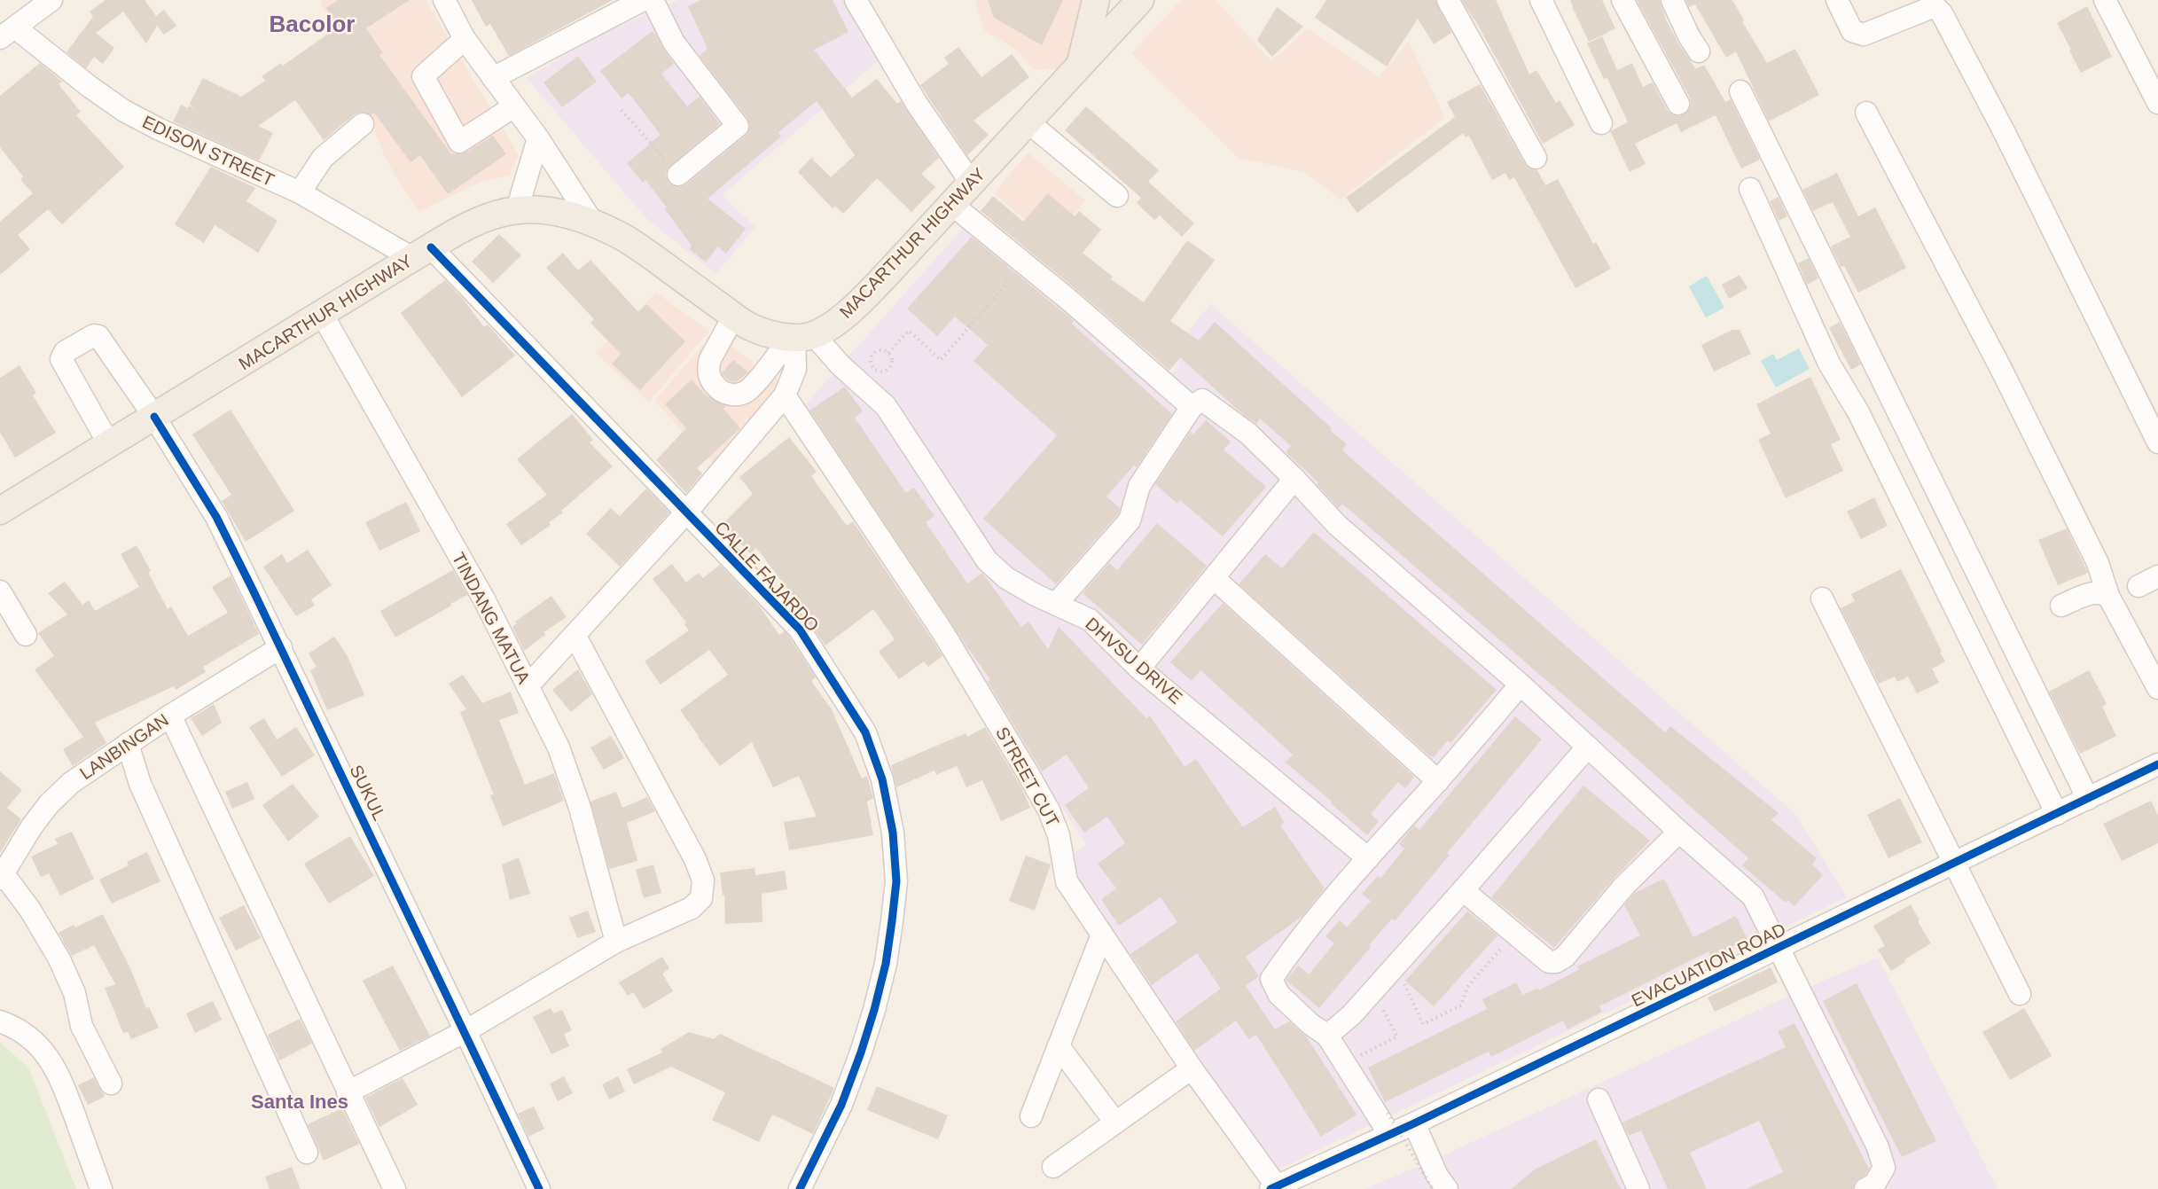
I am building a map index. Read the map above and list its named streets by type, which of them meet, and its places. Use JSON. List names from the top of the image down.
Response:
{
  "streets": {
    "main road": ["MACARTHUR HIGHWAY"],
    "street": [
      "EDISON STREET",
      "CALLE FAJARDO",
      "TINDANG MATUA",
      "DHVSU DRIVE",
      "LANBINGAN",
      "STREET CUT",
      "SUKUL",
      "EVACUATION ROAD"
    ]
  },
  "crossings": [
    ["EDISON STREET", "MACARTHUR HIGHWAY"],
    ["EDISON STREET", "CALLE FAJARDO"],
    ["MACARTHUR HIGHWAY", "CALLE FAJARDO"],
    ["MACARTHUR HIGHWAY", "TINDANG MATUA"],
    ["MACARTHUR HIGHWAY", "DHVSU DRIVE"],
    ["MACARTHUR HIGHWAY", "SUKUL"],
    ["LANBINGAN", "SUKUL"],
    ["STREET CUT", "EVACUATION ROAD"]
  ],
  "districts": ["Bacolor", "Santa Ines"]
}
